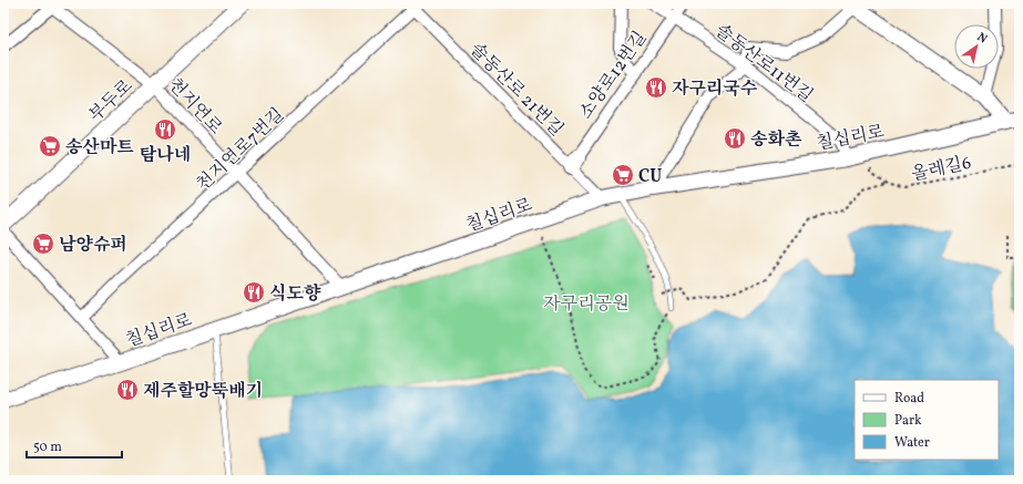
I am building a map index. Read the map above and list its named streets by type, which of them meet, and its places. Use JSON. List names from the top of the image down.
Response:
{
  "streets": {
    "main road": ["부두로", "칠십리로"],
    "street": [
      "솔동산로11번길",
      "소양로12번길",
      "솔동산로 21번길",
      "천지연로",
      "천지연로7번길"
    ],
    "path": ["올레길6"]
  },
  "crossings": [
    ["솔동산로11번길", "소양로12번길"],
    ["솔동산로11번길", "칠십리로"],
    ["소양로12번길", "솔동산로 21번길"],
    ["솔동산로 21번길", "칠십리로"],
    ["솔동산로 21번길", "천지연로7번길"],
    ["부두로", "천지연로"],
    ["천지연로", "칠십리로"],
    ["천지연로", "천지연로7번길"]
  ],
  "parks": ["자구리공원"],
  "places": {
    "restaurant": [
      "자구리국수",
      "탐나네",
      "송화촌",
      "식도향",
      "제주할망뚝배기"
    ],
    "supermarket": ["송산마트", "CU", "남양슈퍼"]
  },
  "legend": ["Road", "Park", "Water"],
  "scale_bar": "50 m",
  "north": "top right"
}
